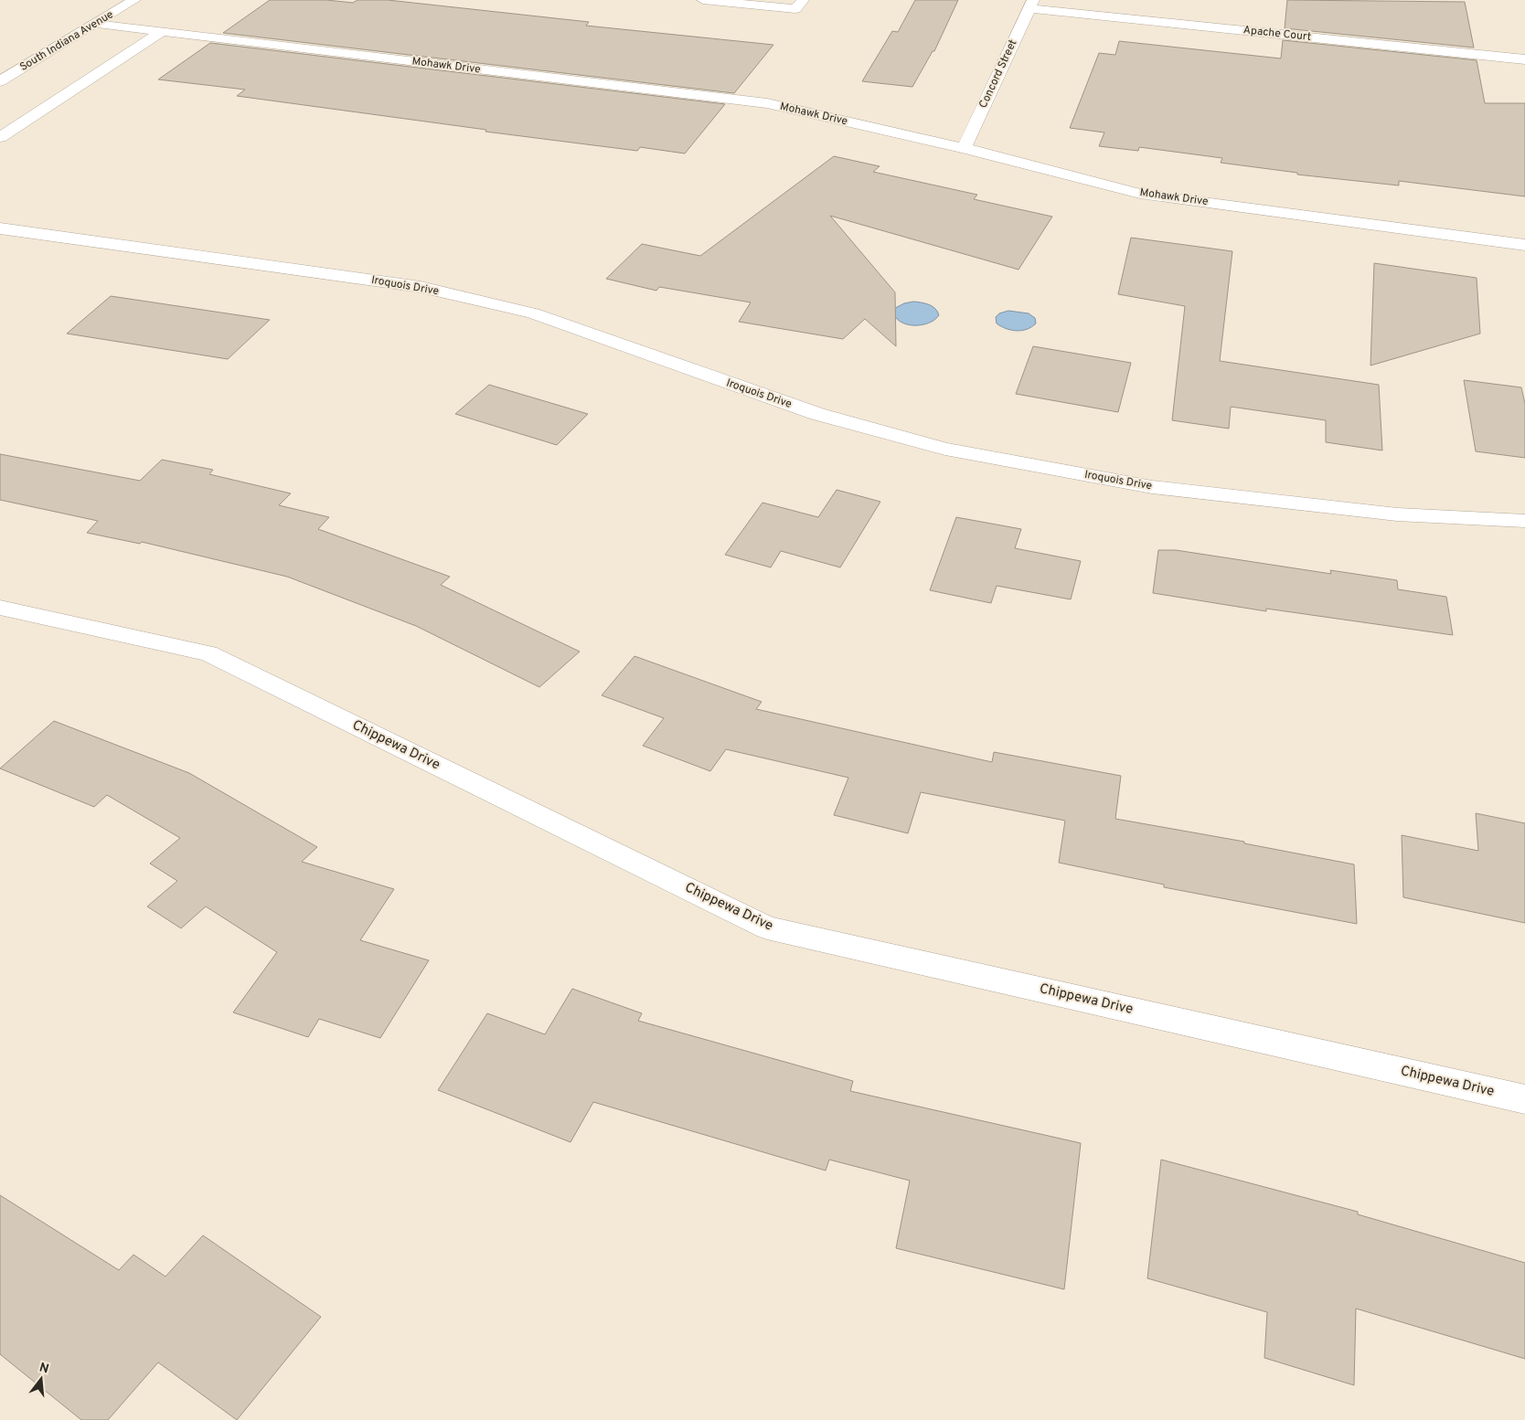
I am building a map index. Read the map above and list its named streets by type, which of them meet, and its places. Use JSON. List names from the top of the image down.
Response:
{
  "streets": {
    "street": [
      "Apache Court",
      "South Indiana Avenue",
      "Mohawk Drive",
      "Concord Street",
      "Iroquois Drive",
      "Chippewa Drive"
    ]
  },
  "crossings": [
    ["Apache Court", "Concord Street"],
    ["South Indiana Avenue", "Mohawk Drive"],
    ["Mohawk Drive", "Concord Street"]
  ],
  "north": "top"
}
